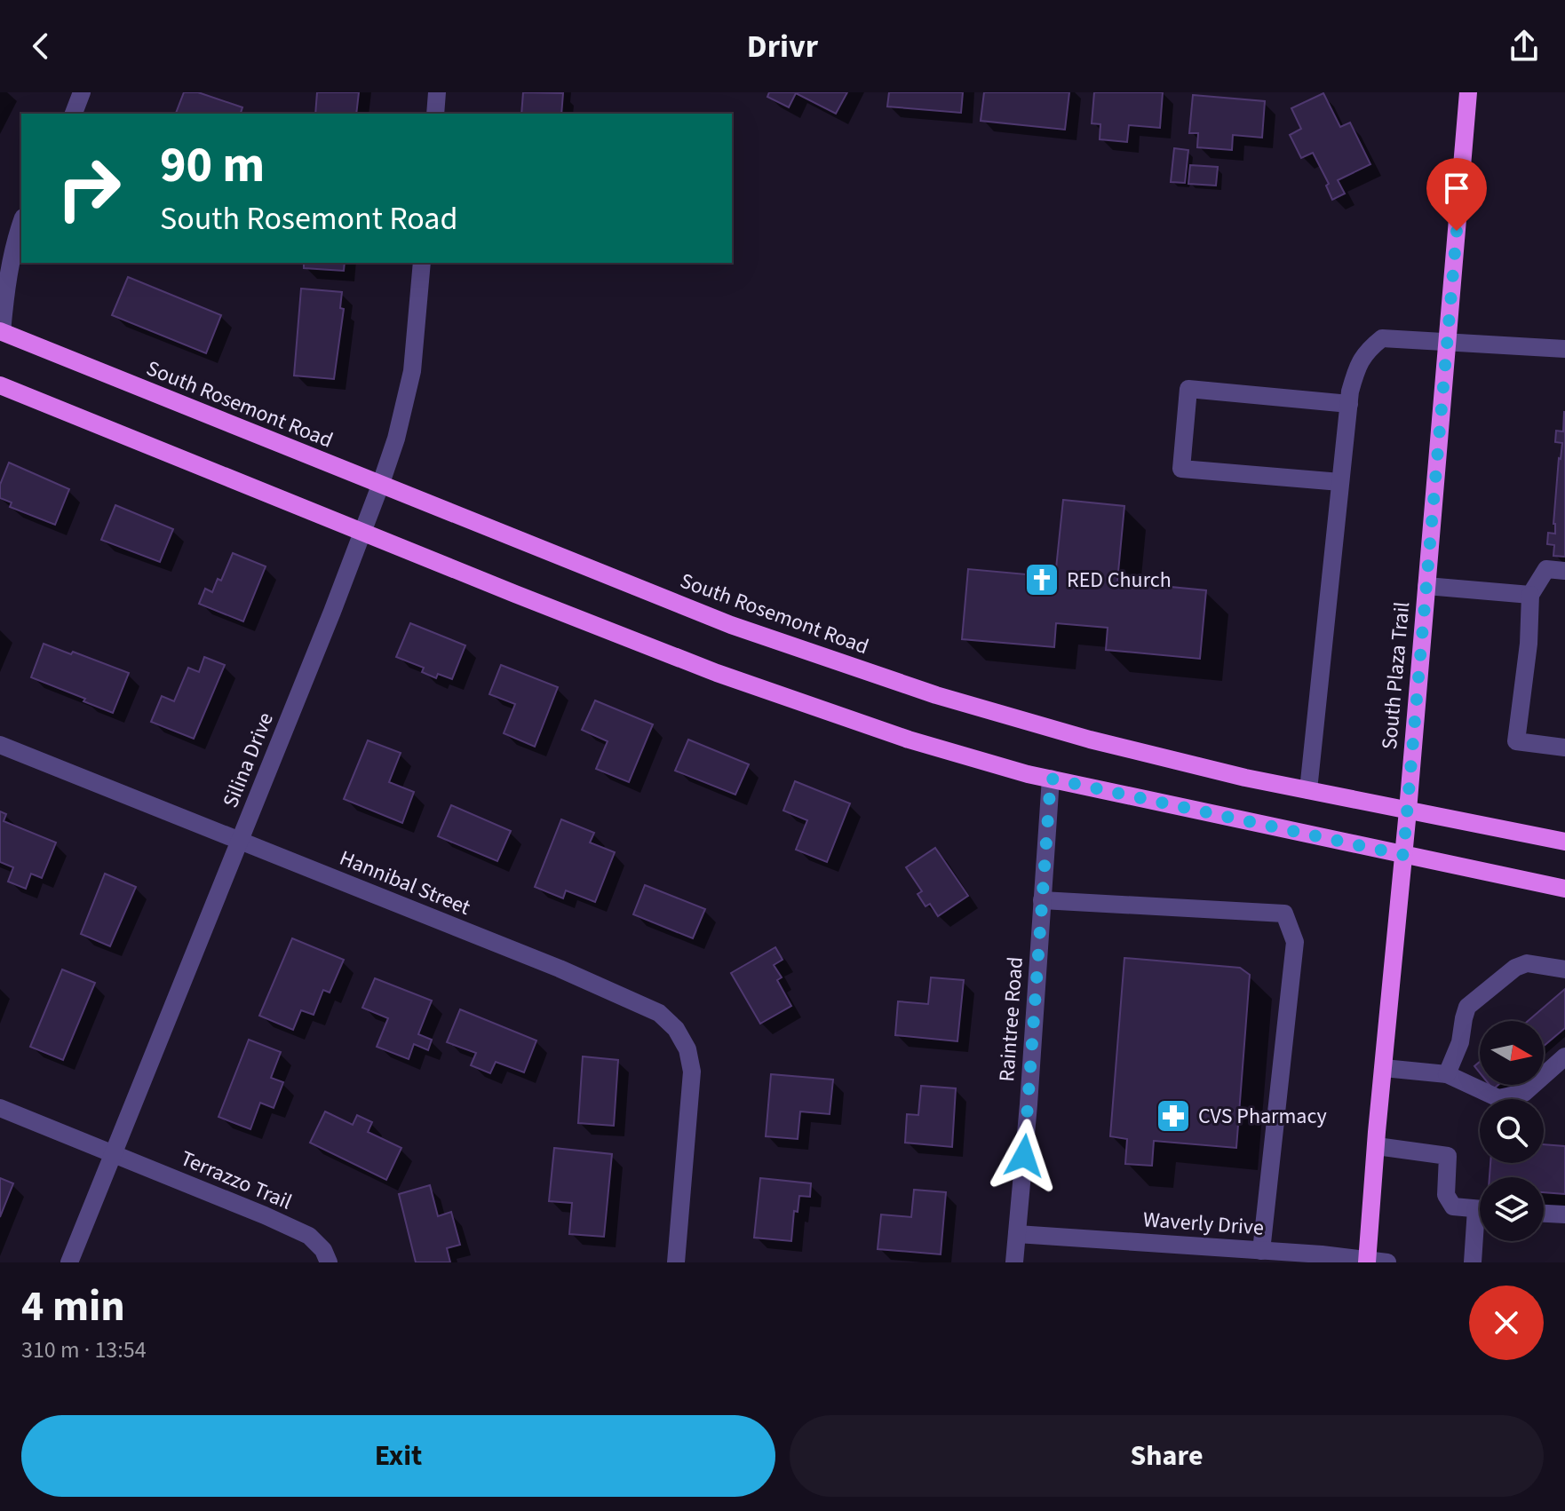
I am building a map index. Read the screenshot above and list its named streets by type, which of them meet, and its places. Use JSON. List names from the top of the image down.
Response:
{
  "streets": {
    "main road": ["South Rosemont Road", "South Plaza Trail"],
    "street": [
      "Silina Drive",
      "Hannibal Street",
      "Raintree Road",
      "Terrazzo Trail",
      "Waverly Drive"
    ]
  },
  "crossings": [
    ["South Rosemont Road", "South Plaza Trail"],
    ["South Rosemont Road", "Silina Drive"],
    ["South Plaza Trail", "Waverly Drive"],
    ["Silina Drive", "Hannibal Street"],
    ["Silina Drive", "Terrazzo Trail"],
    ["Raintree Road", "Waverly Drive"]
  ],
  "places": {
    "church": ["RED Church"],
    "pharmacy": ["CVS Pharmacy"]
  },
  "north": "right",
  "page": {
    "header": "Drivr",
    "turn": ["90 m", "South Rosemont Road"],
    "heading": ["4 min", "310 m · 13:54"],
    "buttons": ["Exit", "Share"]
  }
}
